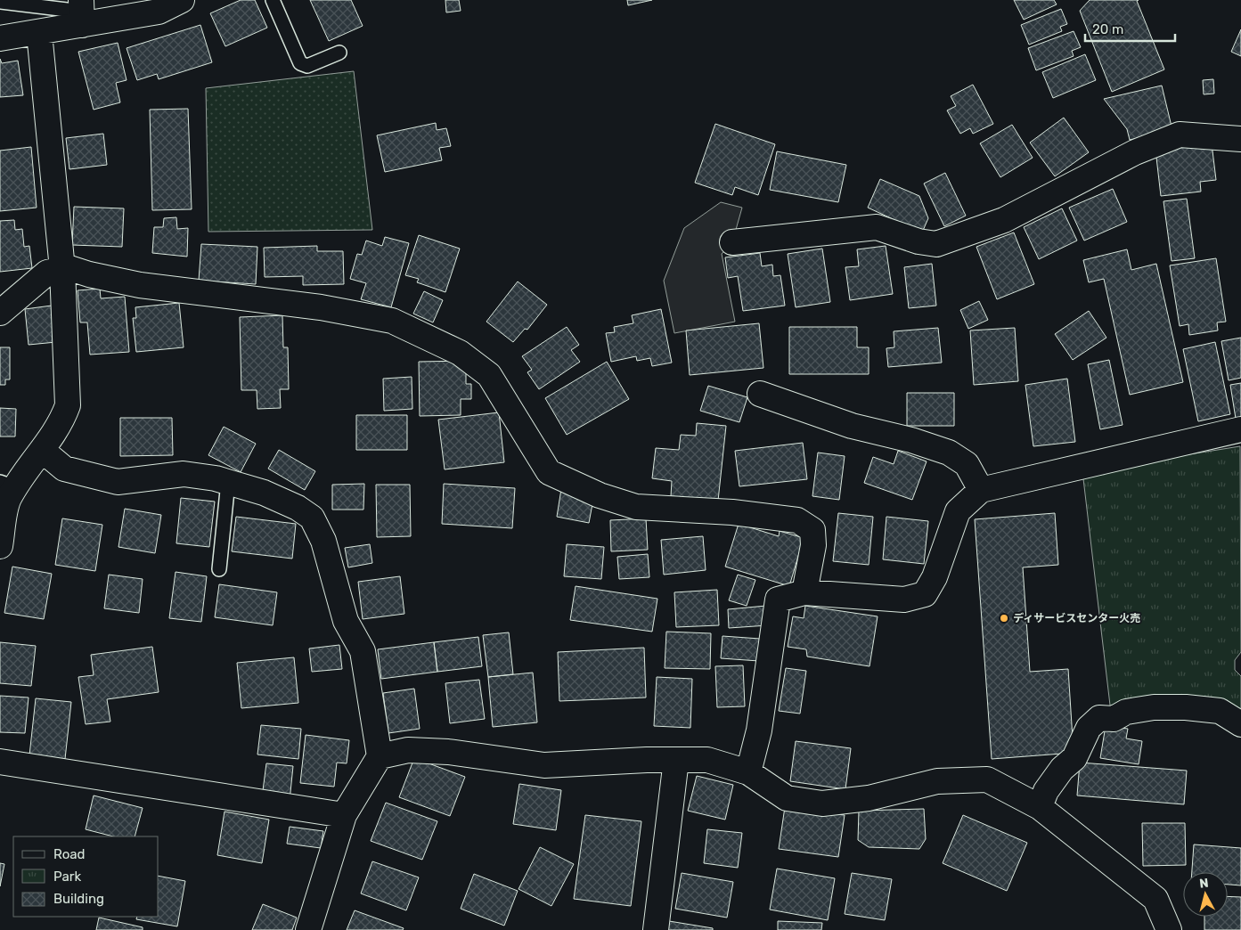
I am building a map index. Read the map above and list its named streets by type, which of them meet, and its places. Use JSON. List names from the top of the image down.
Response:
{
  "places": ["ディサービスセンター火売"],
  "legend": ["Road", "Park", "Building"],
  "scale_bar": "20 m",
  "north": "top"
}
